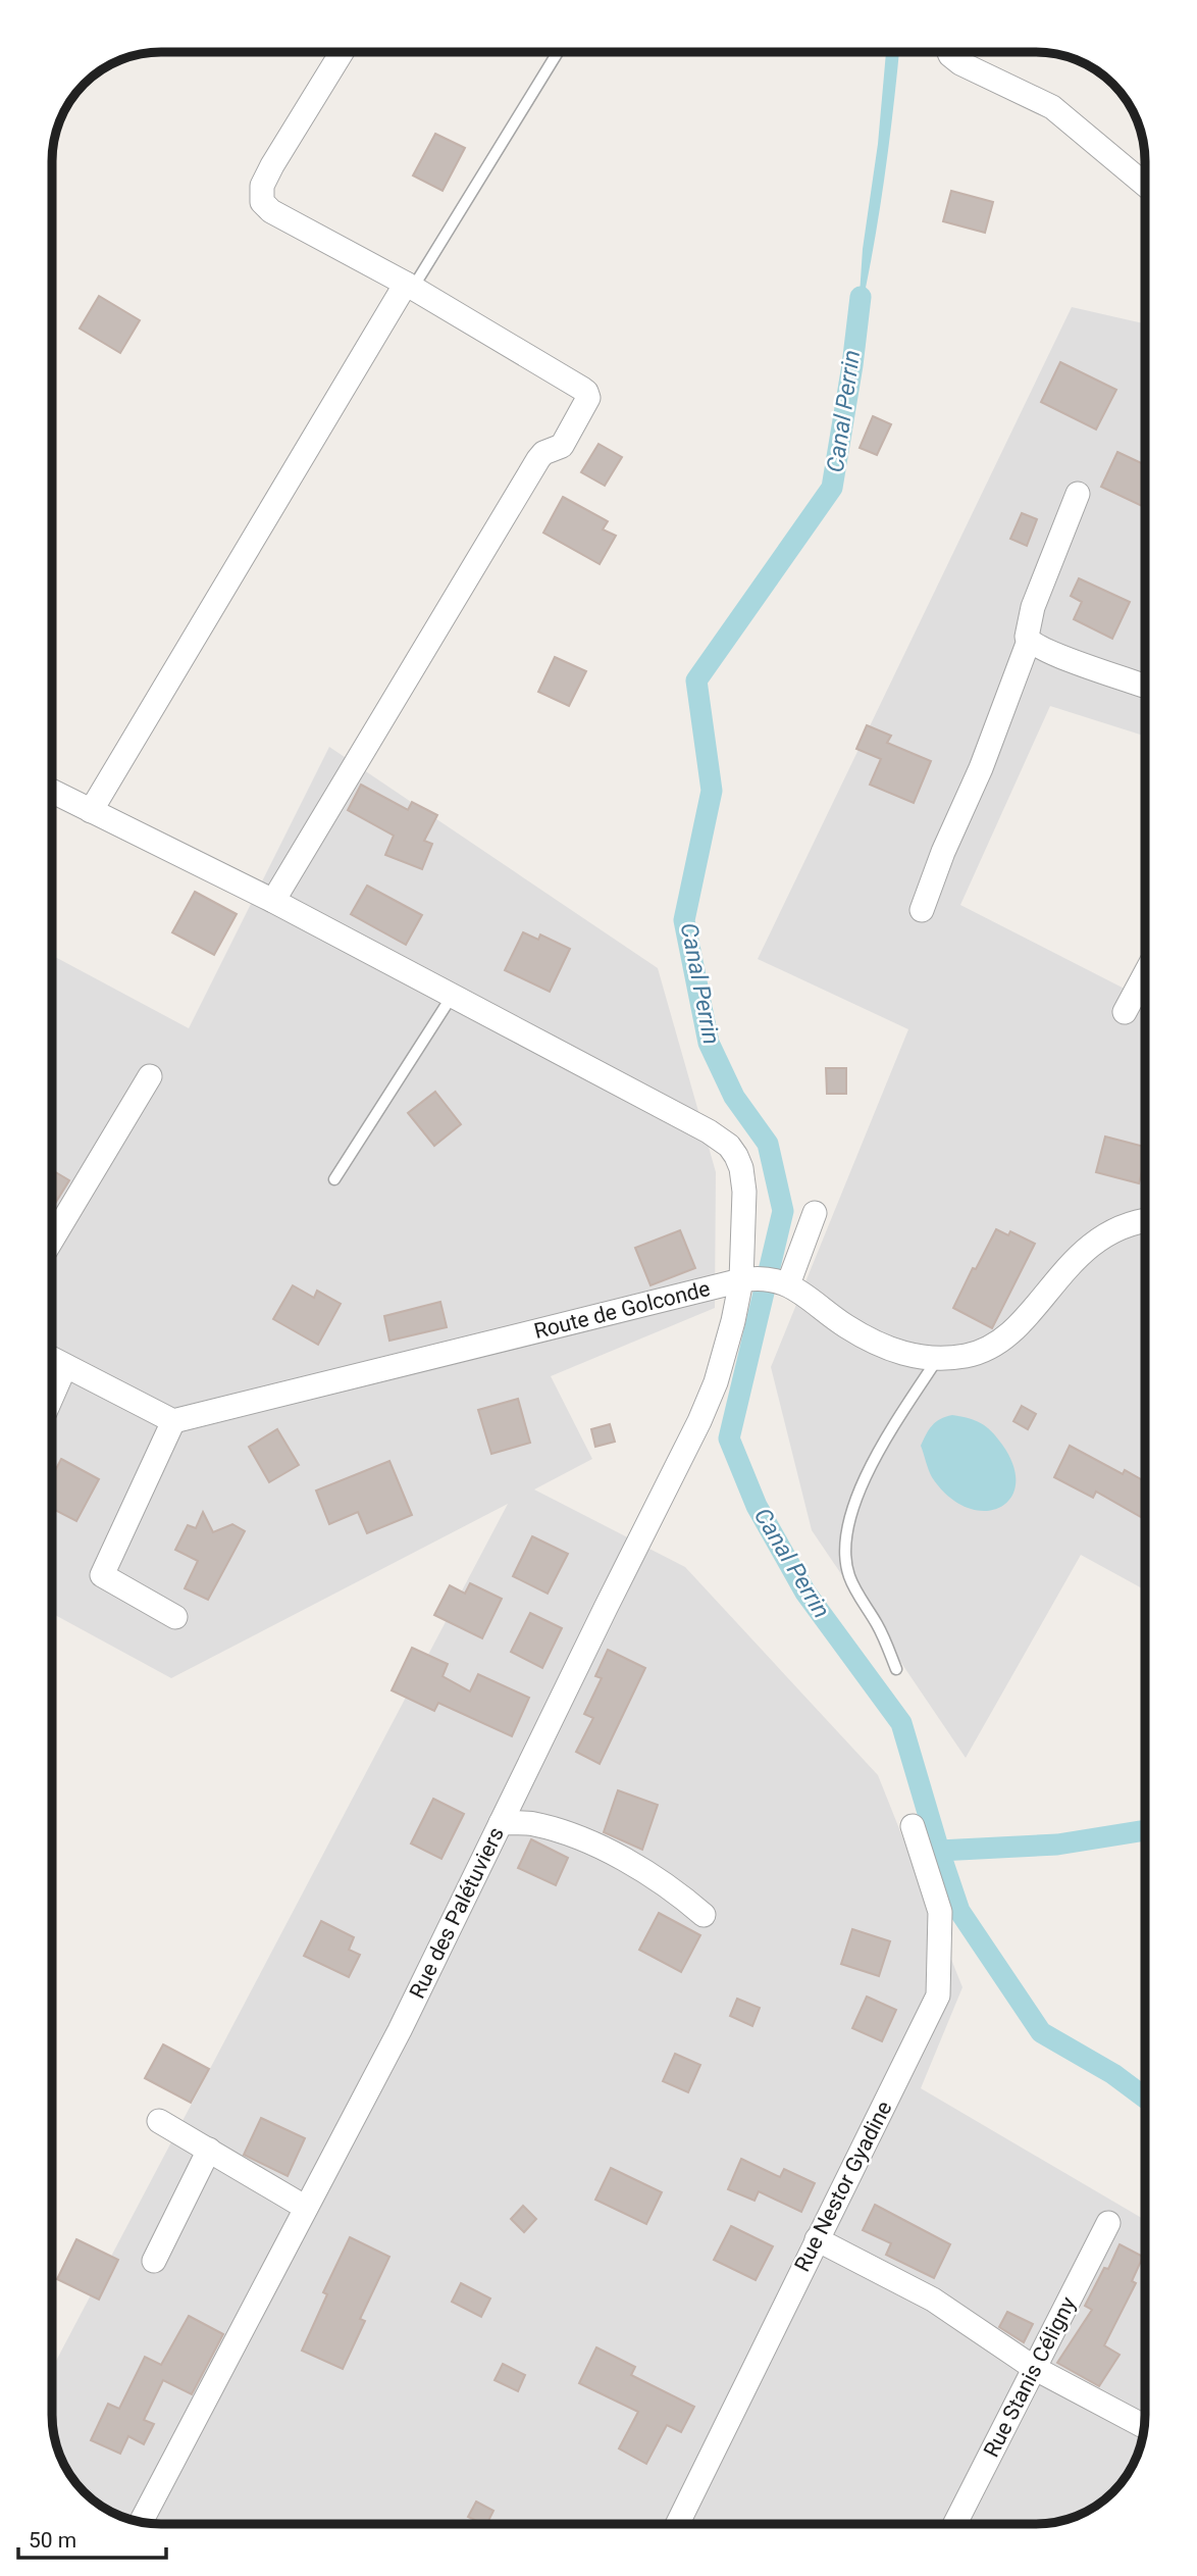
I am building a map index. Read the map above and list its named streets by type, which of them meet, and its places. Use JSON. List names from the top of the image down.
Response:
{
  "streets": {
    "street": [
      "Route de Golconde",
      "Rue des Palétuviers",
      "Rue Nestor Gyadine",
      "Rue Stanis Céligny"
    ]
  },
  "crossings": [
    ["Route de Golconde", "Rue des Palétuviers"]
  ],
  "water": ["Canal Perrin"],
  "scale_bar": "50 m"
}
